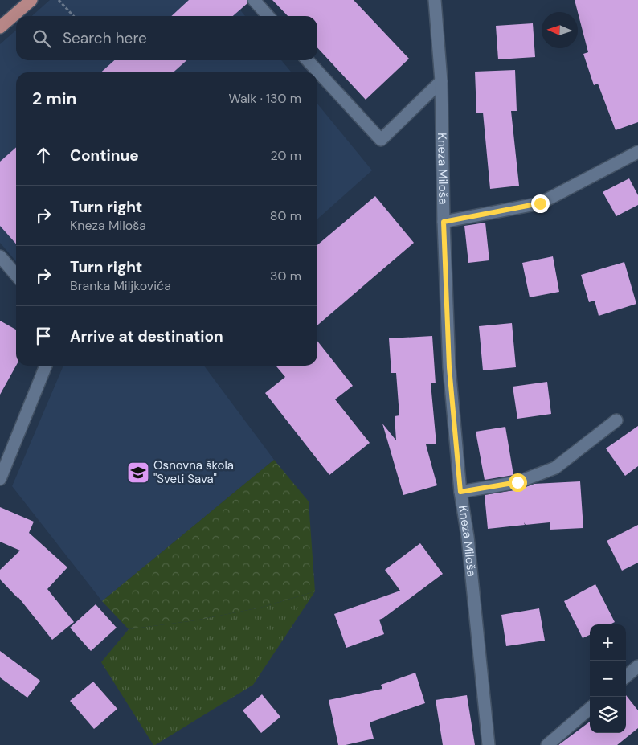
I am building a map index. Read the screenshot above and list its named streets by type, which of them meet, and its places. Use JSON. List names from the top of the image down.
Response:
{
  "streets": {
    "street": ["Kneza Miloša"]
  },
  "places": {
    "school or university": ["Osnovna škola \"Sveti Sava\""]
  },
  "north": "left",
  "page": {
    "search": "Search here",
    "heading": ["2 min", "Walk · 130 m"],
    "list": [
      ["Continue", "20 m"],
      ["Turn right", "Kneza Miloša", "80 m"],
      ["Turn right", "Branka Miljkovića", "30 m"],
      "Arrive at destination"
    ],
    "map_buttons": ["+", "−"]
  }
}
